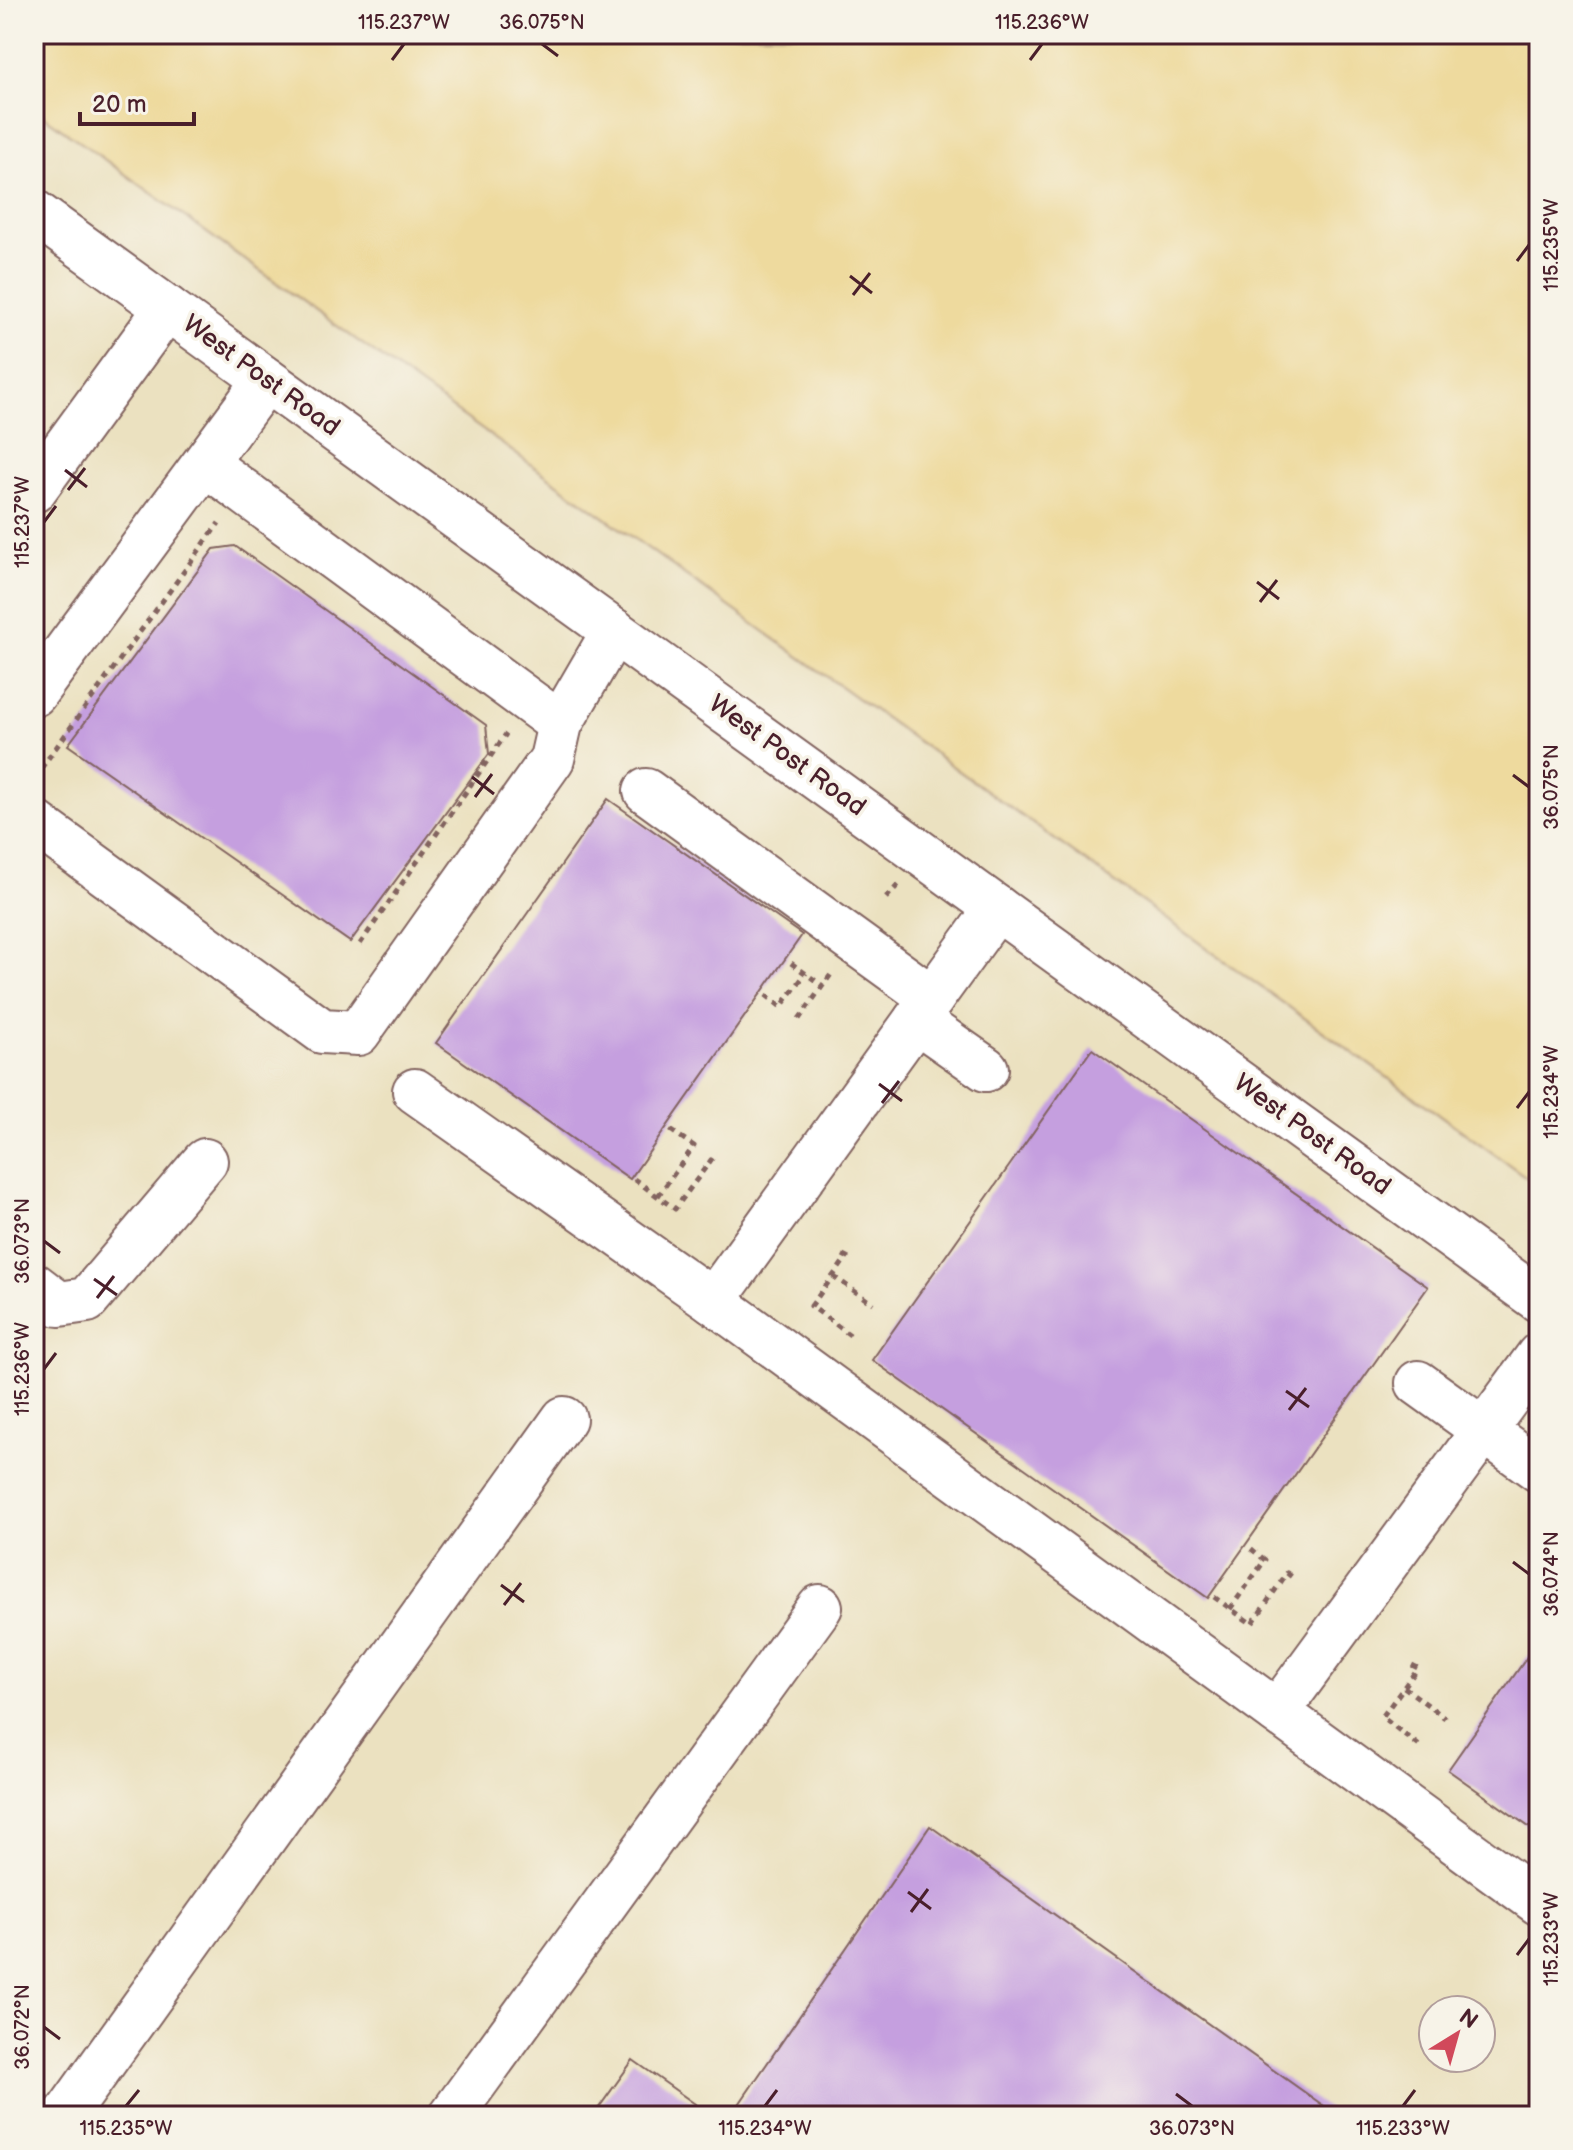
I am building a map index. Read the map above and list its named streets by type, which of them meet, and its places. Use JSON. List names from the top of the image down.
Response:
{
  "streets": {
    "street": ["West Post Road"]
  },
  "scale_bar": "20 m",
  "north": "top right",
  "coordinates": [
    "115.237°W",
    "36.075°N",
    "115.236°W",
    "115.235°W",
    "115.234°W",
    "36.073°N",
    "36.074°N",
    "115.233°W",
    "36.072°N"
  ]
}
